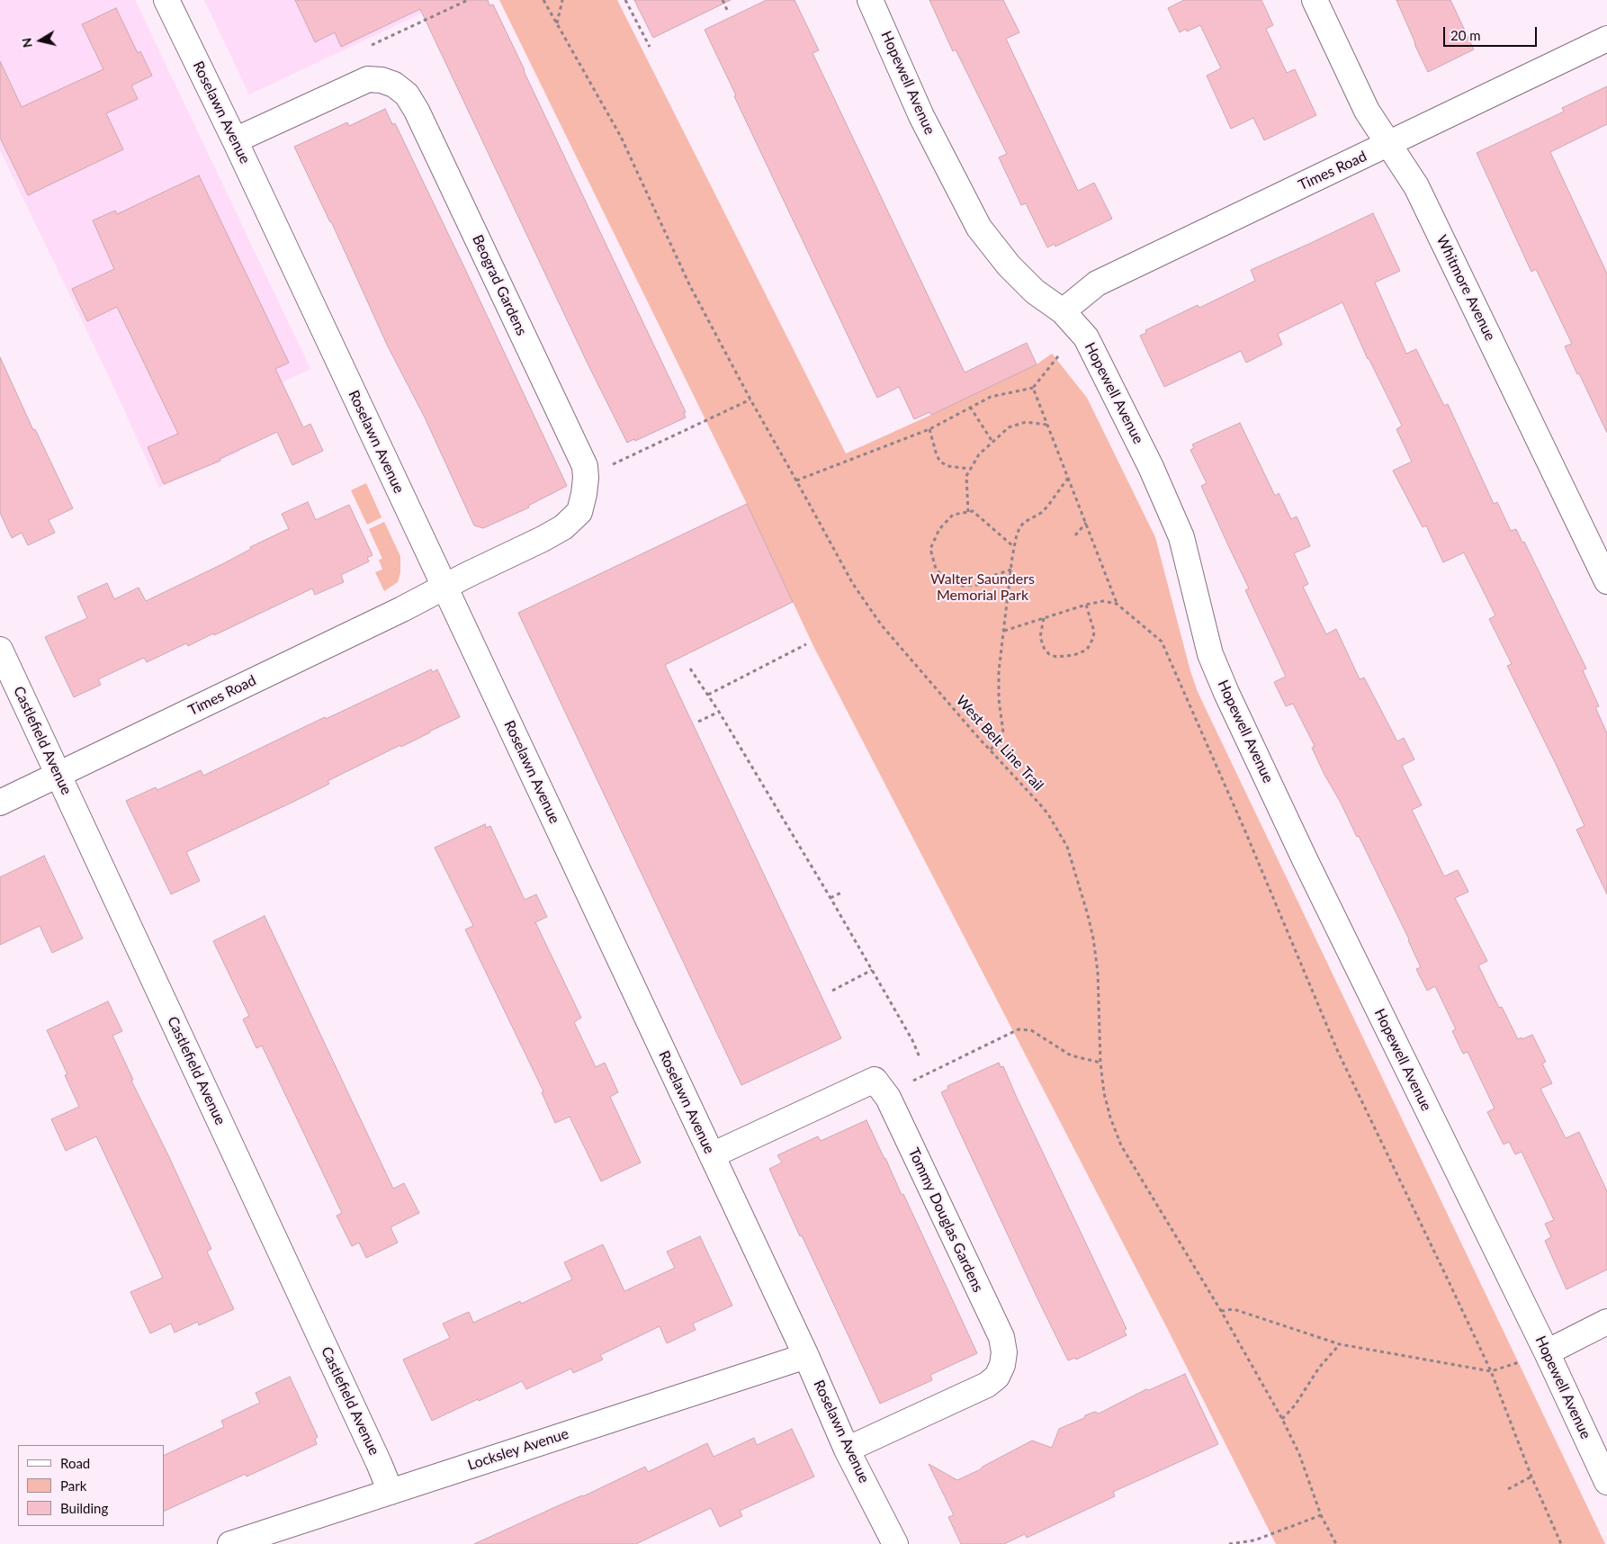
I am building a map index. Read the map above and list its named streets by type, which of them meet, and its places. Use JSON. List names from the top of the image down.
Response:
{
  "streets": {
    "street": [
      "Hopewell Avenue",
      "Roselawn Avenue",
      "Times Road",
      "Beograd Gardens",
      "Whitmore Avenue",
      "Castlefield Avenue",
      "Tommy Douglas Gardens",
      "Locksley Avenue"
    ],
    "path": ["West Belt Line Trail"]
  },
  "crossings": [
    ["Hopewell Avenue", "Times Road"],
    ["Roselawn Avenue", "Times Road"],
    ["Roselawn Avenue", "Beograd Gardens"],
    ["Roselawn Avenue", "Tommy Douglas Gardens"],
    ["Roselawn Avenue", "Locksley Avenue"],
    ["Times Road", "Beograd Gardens"],
    ["Times Road", "Whitmore Avenue"],
    ["Times Road", "Castlefield Avenue"],
    ["Castlefield Avenue", "Locksley Avenue"]
  ],
  "parks": ["Walter Saunders Memorial Park"],
  "legend": ["Road", "Park", "Building"],
  "scale_bar": "20 m",
  "north": "left"
}
